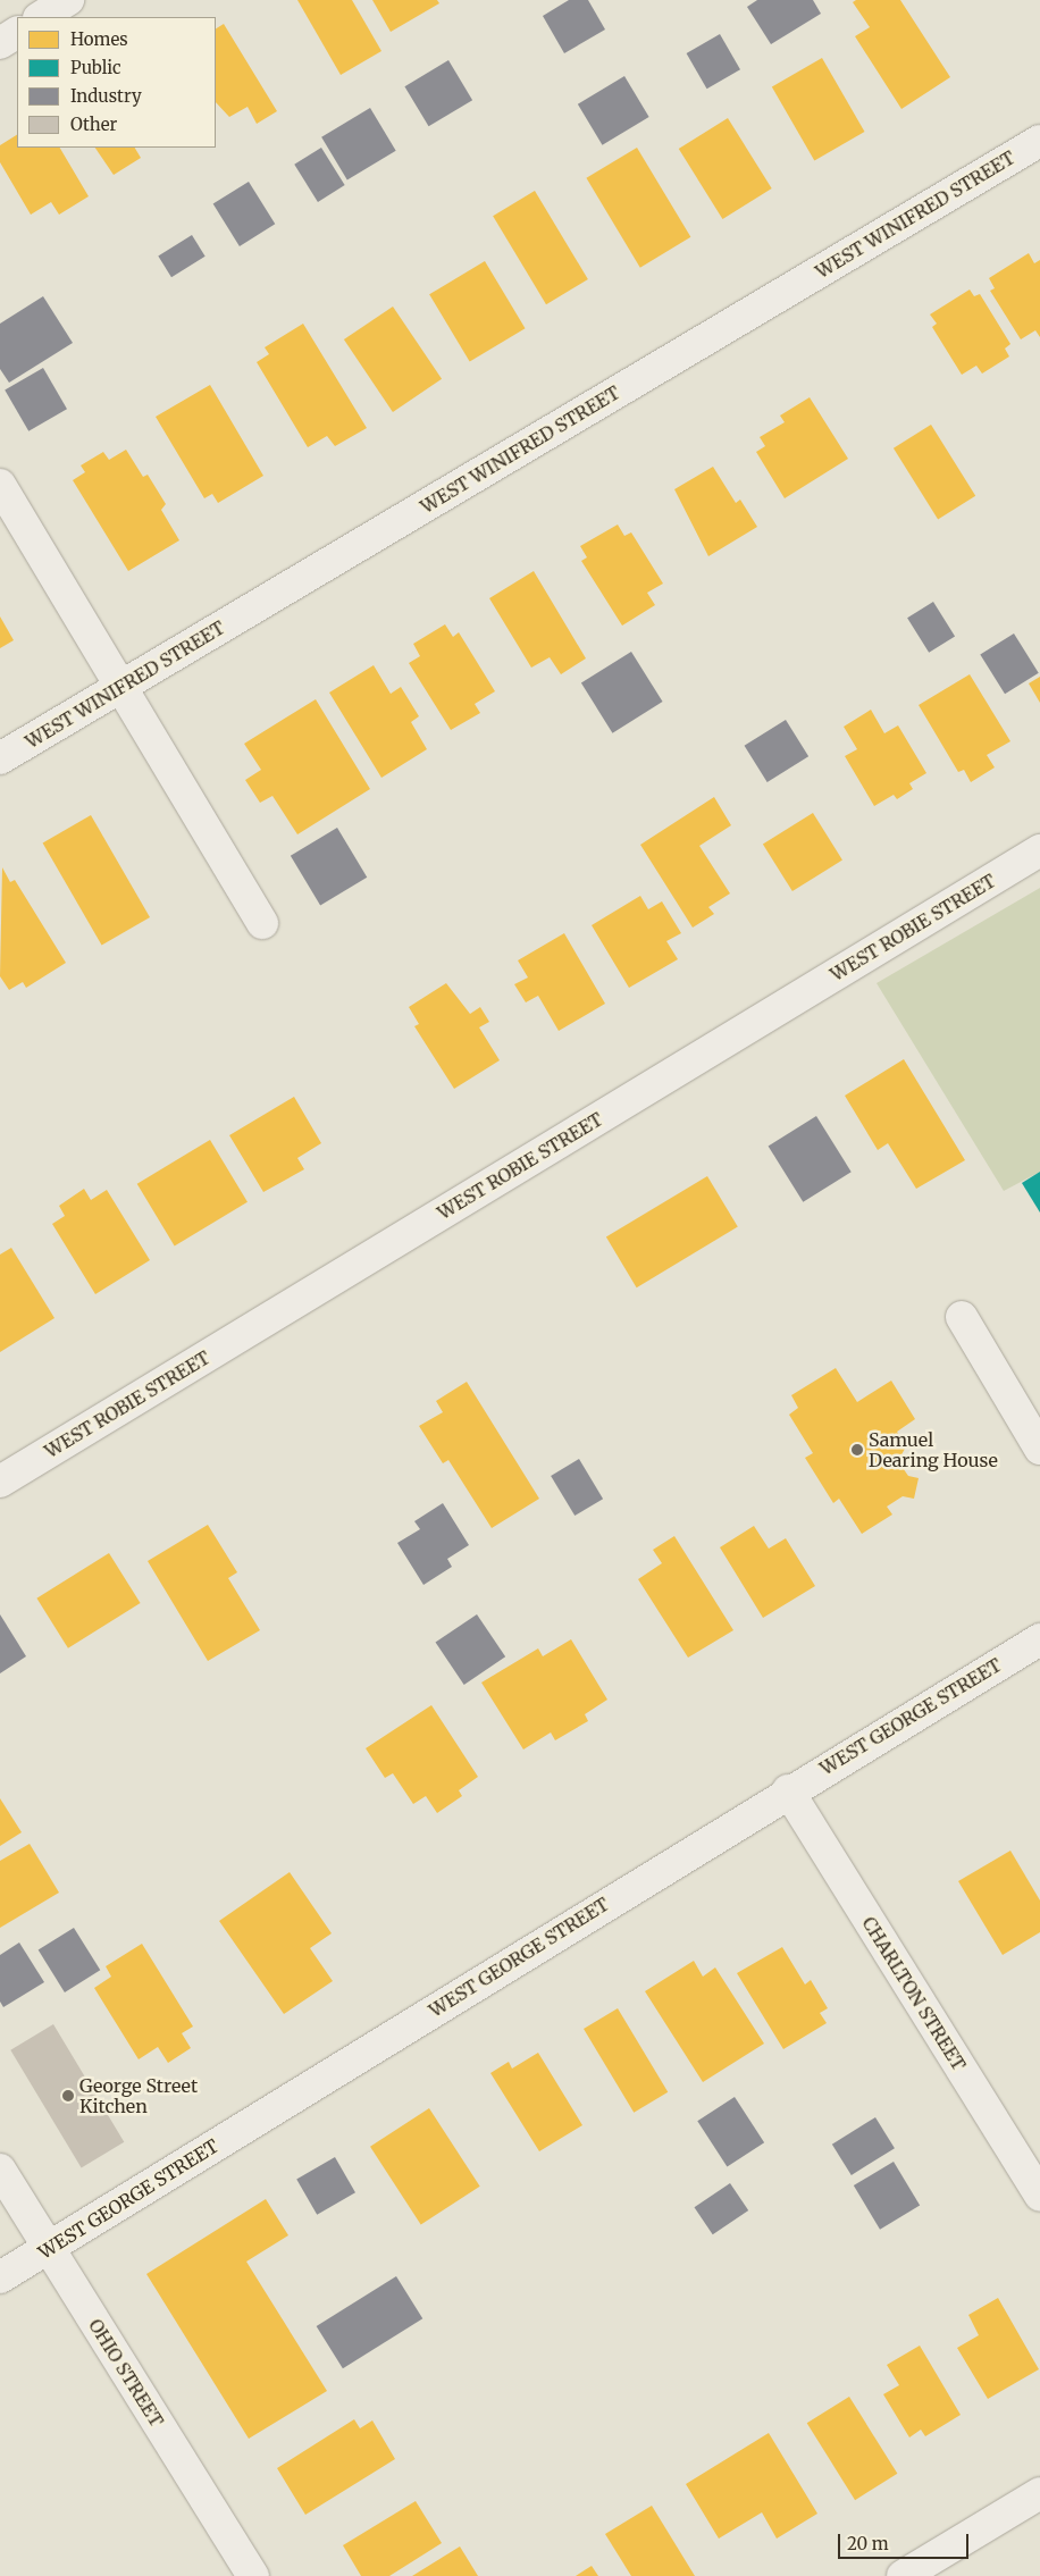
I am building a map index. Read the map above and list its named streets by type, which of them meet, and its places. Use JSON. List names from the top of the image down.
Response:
{
  "streets": {
    "street": [
      "WEST WINIFRED STREET",
      "WEST ROBIE STREET",
      "WEST GEORGE STREET",
      "CHARLTON STREET",
      "OHIO STREET"
    ]
  },
  "crossings": [
    ["WEST GEORGE STREET", "CHARLTON STREET"],
    ["WEST GEORGE STREET", "OHIO STREET"]
  ],
  "places": ["Samuel Dearing House", "George Street Kitchen"],
  "legend": [
    "Homes",
    "Public",
    "Industry",
    "Other"
  ],
  "scale_bar": "20 m"
}
